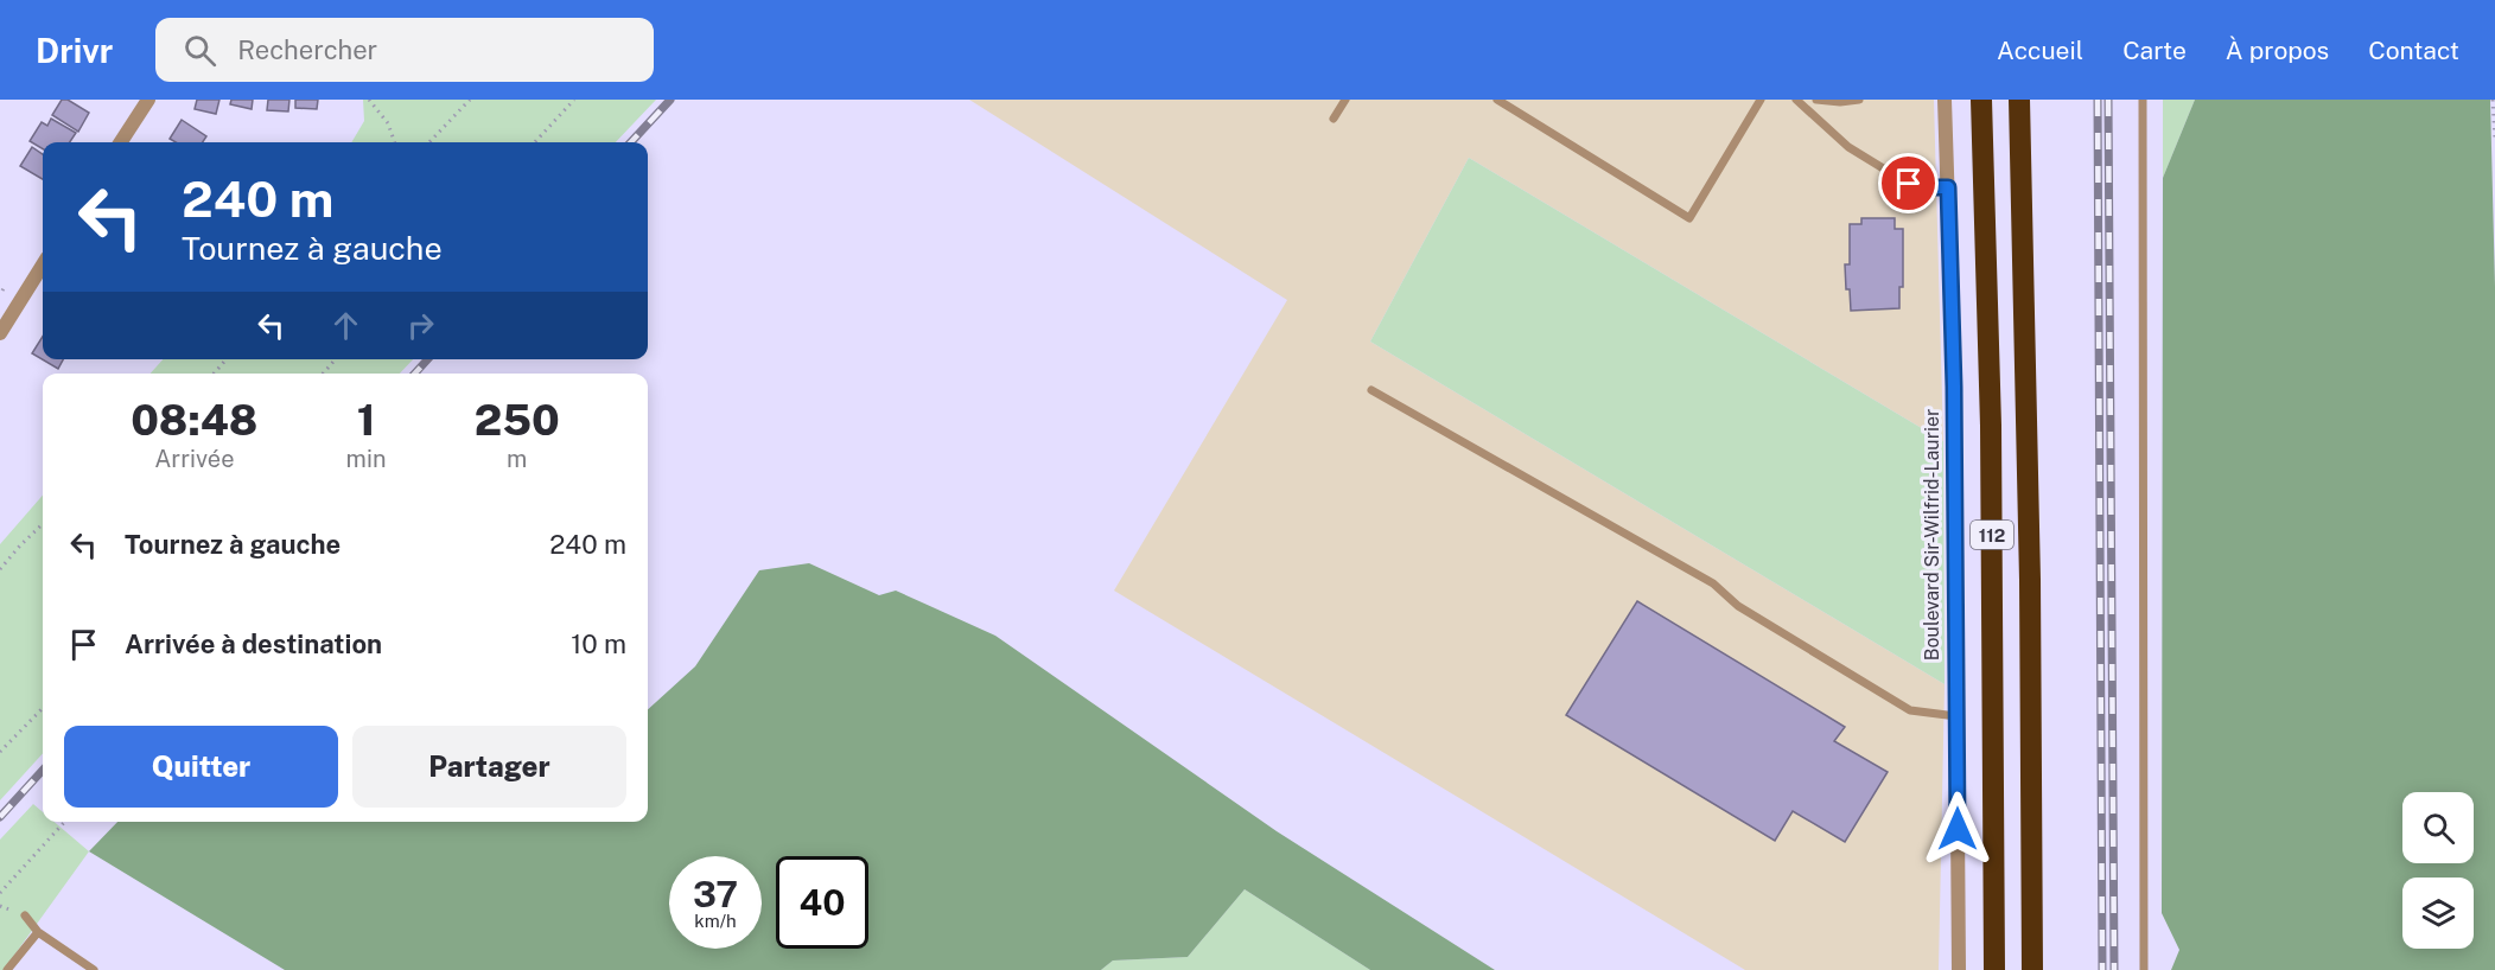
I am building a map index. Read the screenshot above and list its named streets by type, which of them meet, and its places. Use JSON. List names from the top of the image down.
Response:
{
  "streets": {
    "highway": ["112"],
    "street": ["Boulevard Sir-Wilfrid-Laurier"]
  },
  "page": {
    "header": "Drivr",
    "search": "Rechercher",
    "nav": [
      "Accueil",
      "Carte",
      "À propos",
      "Contact"
    ],
    "turn": ["240 m", "Tournez à gauche"],
    "eta": [
      "08:48",
      "Arrivée",
      "1",
      "min",
      "250",
      "m"
    ],
    "list": [
      {
        "name": "Tournez à gauche",
        "value": "240 m"
      },
      {
        "name": "Arrivée à destination",
        "value": "10 m"
      }
    ],
    "buttons": ["Quitter", "Partager"],
    "speed": "37 km/h",
    "limit": "40"
  }
}
